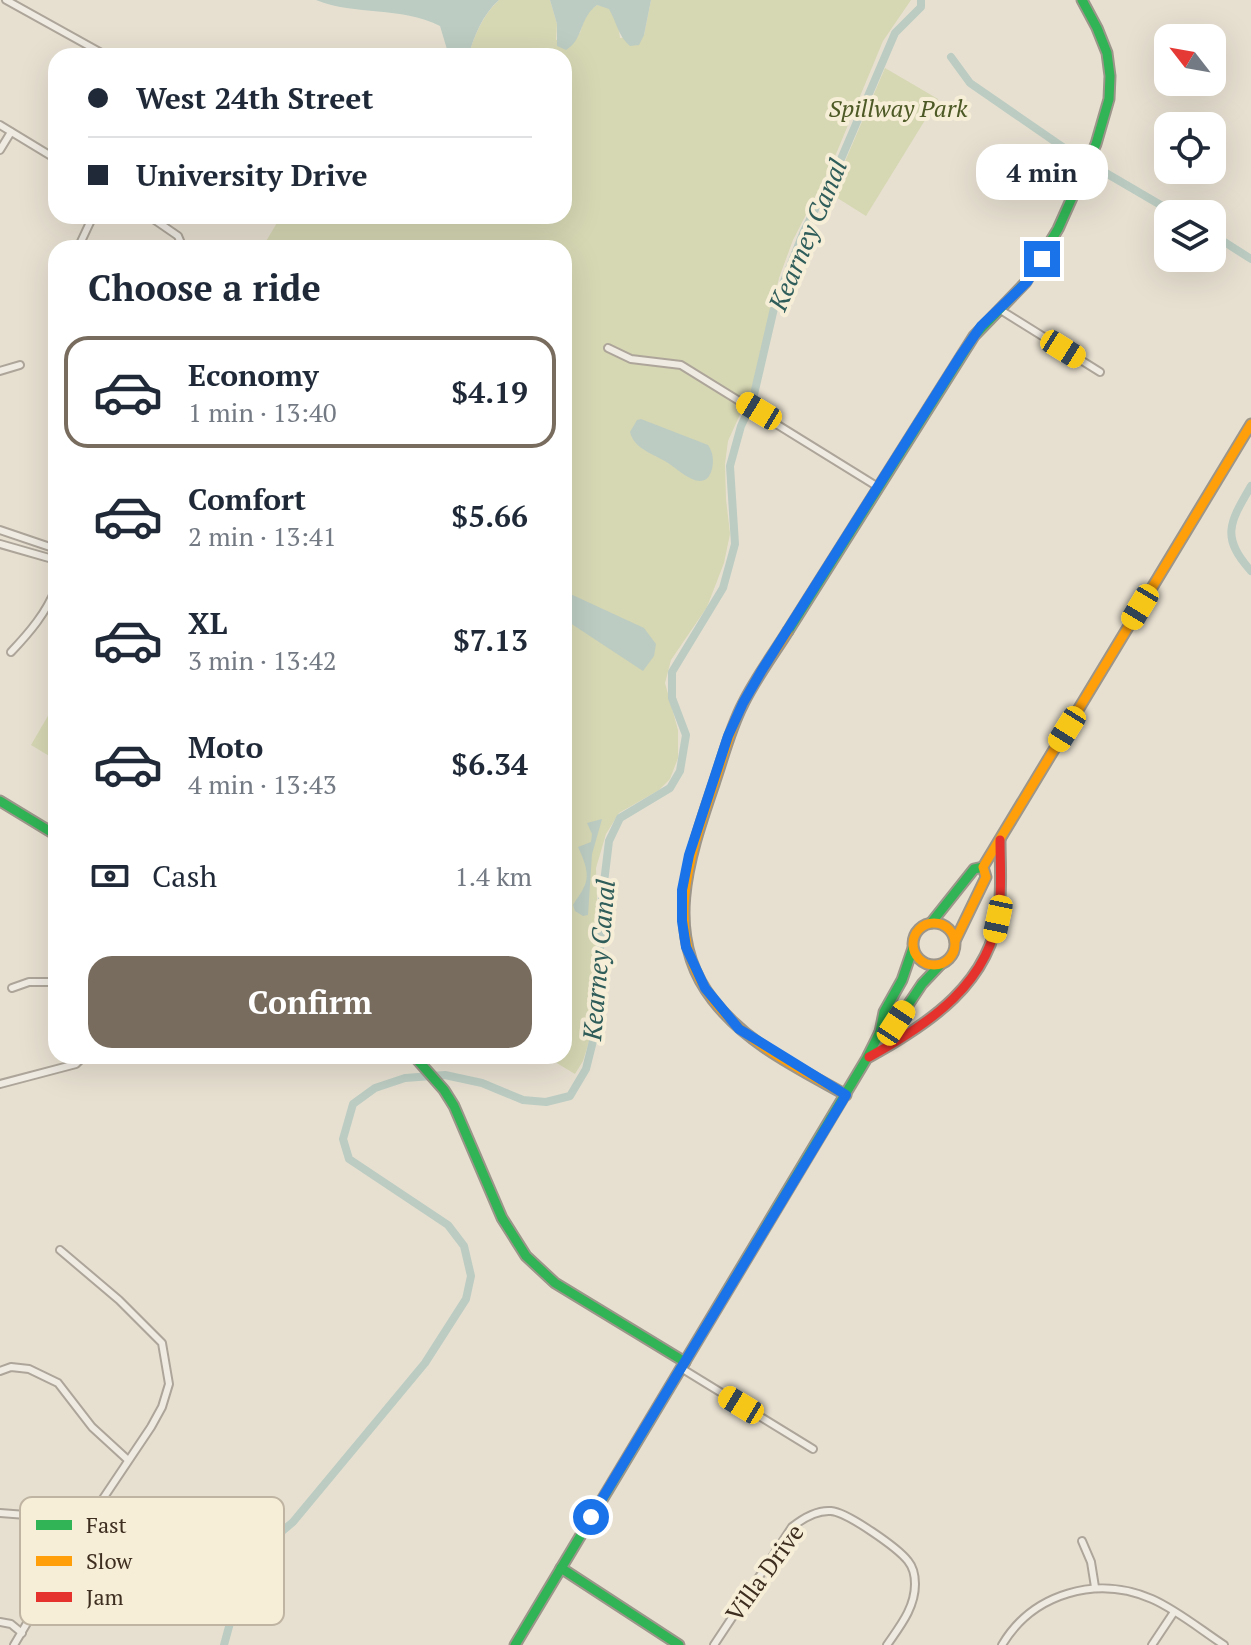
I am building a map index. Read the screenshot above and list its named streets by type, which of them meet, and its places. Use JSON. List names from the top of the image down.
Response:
{
  "streets": {
    "street": ["Villa Drive"]
  },
  "water": ["Kearney Canal"],
  "parks": ["Spillway Park"],
  "legend": ["Fast", "Slow", "Jam"],
  "north": "top left",
  "page": {
    "banner": ["West 24th Street", "University Drive"],
    "bubble": "4 min",
    "heading": "Choose a ride",
    "list": [
      {
        "name": "Economy",
        "note": "1 min · 13:40",
        "value": "$4.19"
      },
      {
        "name": "Comfort",
        "note": "2 min · 13:41",
        "value": "$5.66"
      },
      {
        "name": "XL",
        "note": "3 min · 13:42",
        "value": "$7.13"
      },
      {
        "name": "Moto",
        "note": "4 min · 13:43",
        "value": "$6.34"
      }
    ],
    "pay": ["Cash", "1.4 km"],
    "buttons": "Confirm"
  }
}
